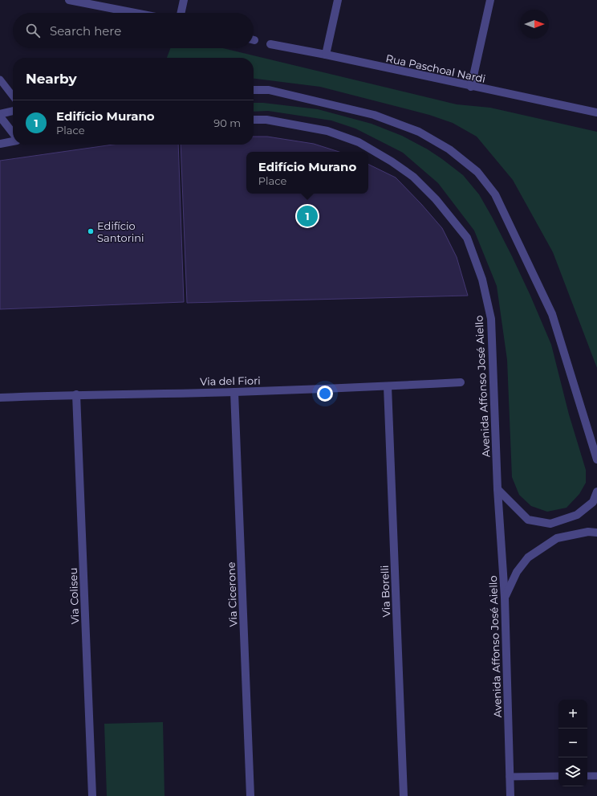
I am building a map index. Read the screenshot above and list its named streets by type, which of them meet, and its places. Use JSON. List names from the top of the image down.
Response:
{
  "streets": {
    "street": [
      "Rua Paschoal Nardi",
      "Via del Fiori",
      "Avenida Affonso José Aiello",
      "Via Borelli",
      "Via Cicerone",
      "Via Coliseu"
    ]
  },
  "crossings": [
    ["Via del Fiori", "Via Borelli"],
    ["Via del Fiori", "Via Cicerone"],
    ["Via del Fiori", "Via Coliseu"]
  ],
  "places": ["Edifício Santorini"],
  "north": "right",
  "page": {
    "search": "Search here",
    "heading": "Nearby",
    "list": [
      {
        "mark": "1",
        "name": "Edifício Murano",
        "note": "Place",
        "value": "90 m"
      }
    ],
    "popup": ["Edifício Murano", "Place"],
    "pins": "1",
    "map_buttons": ["+", "−"]
  }
}
